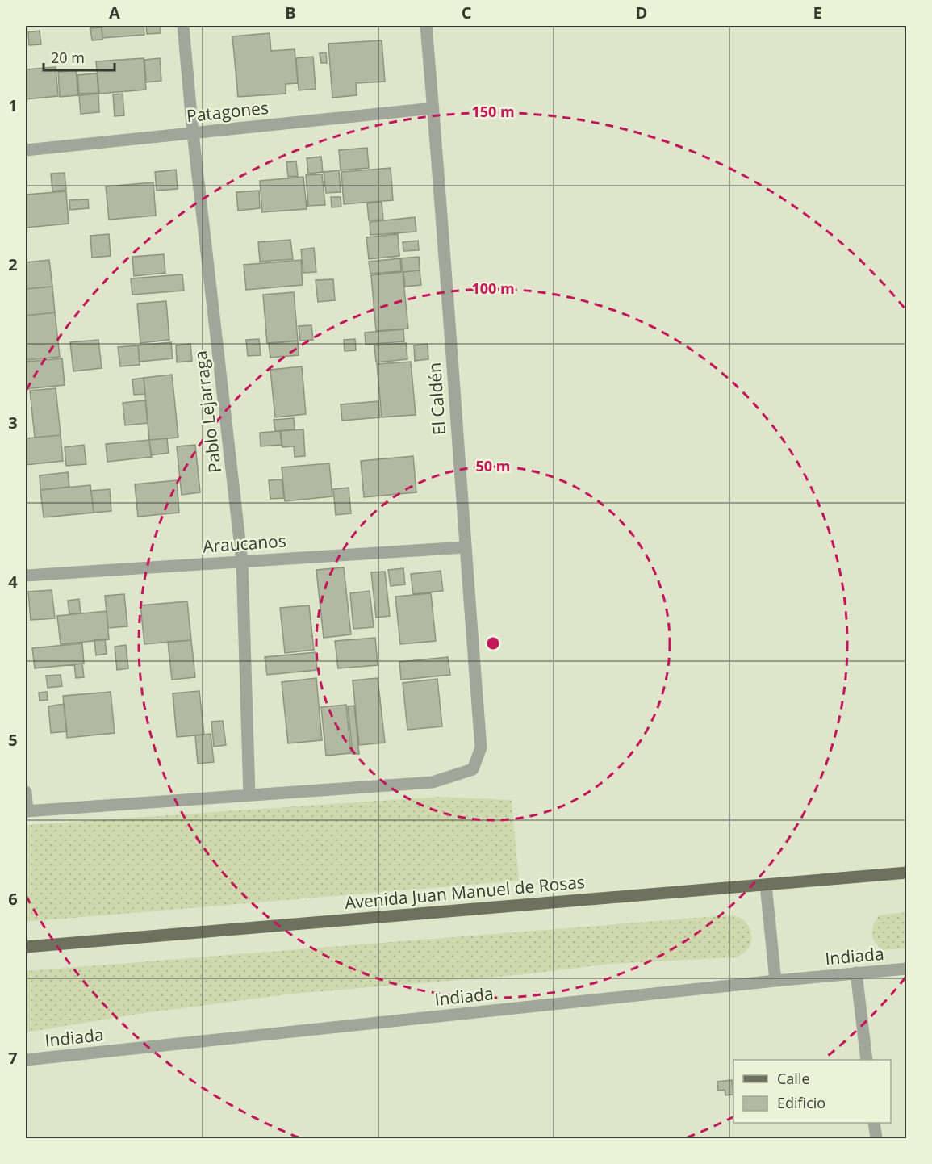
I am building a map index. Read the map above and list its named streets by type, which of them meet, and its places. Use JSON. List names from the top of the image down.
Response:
{
  "streets": {
    "main road": ["Avenida Juan Manuel de Rosas"],
    "street": [
      "Patagones",
      "El Caldén",
      "Pablo Lejarraga",
      "Araucanos",
      "Indiada"
    ]
  },
  "crossings": [
    ["Patagones", "El Caldén"],
    ["Patagones", "Pablo Lejarraga"],
    ["El Caldén", "Pablo Lejarraga"],
    ["El Caldén", "Araucanos"],
    ["Pablo Lejarraga", "Araucanos"]
  ],
  "legend": ["Calle", "Edificio"],
  "scale_bar": "20 m",
  "grid": {
    "columns": [
      "A",
      "B",
      "C",
      "D",
      "E"
    ],
    "rows": [
      "1",
      "2",
      "3",
      "4",
      "5",
      "6",
      "7"
    ]
  },
  "rings": ["150 m", "100 m", "50 m"]
}
